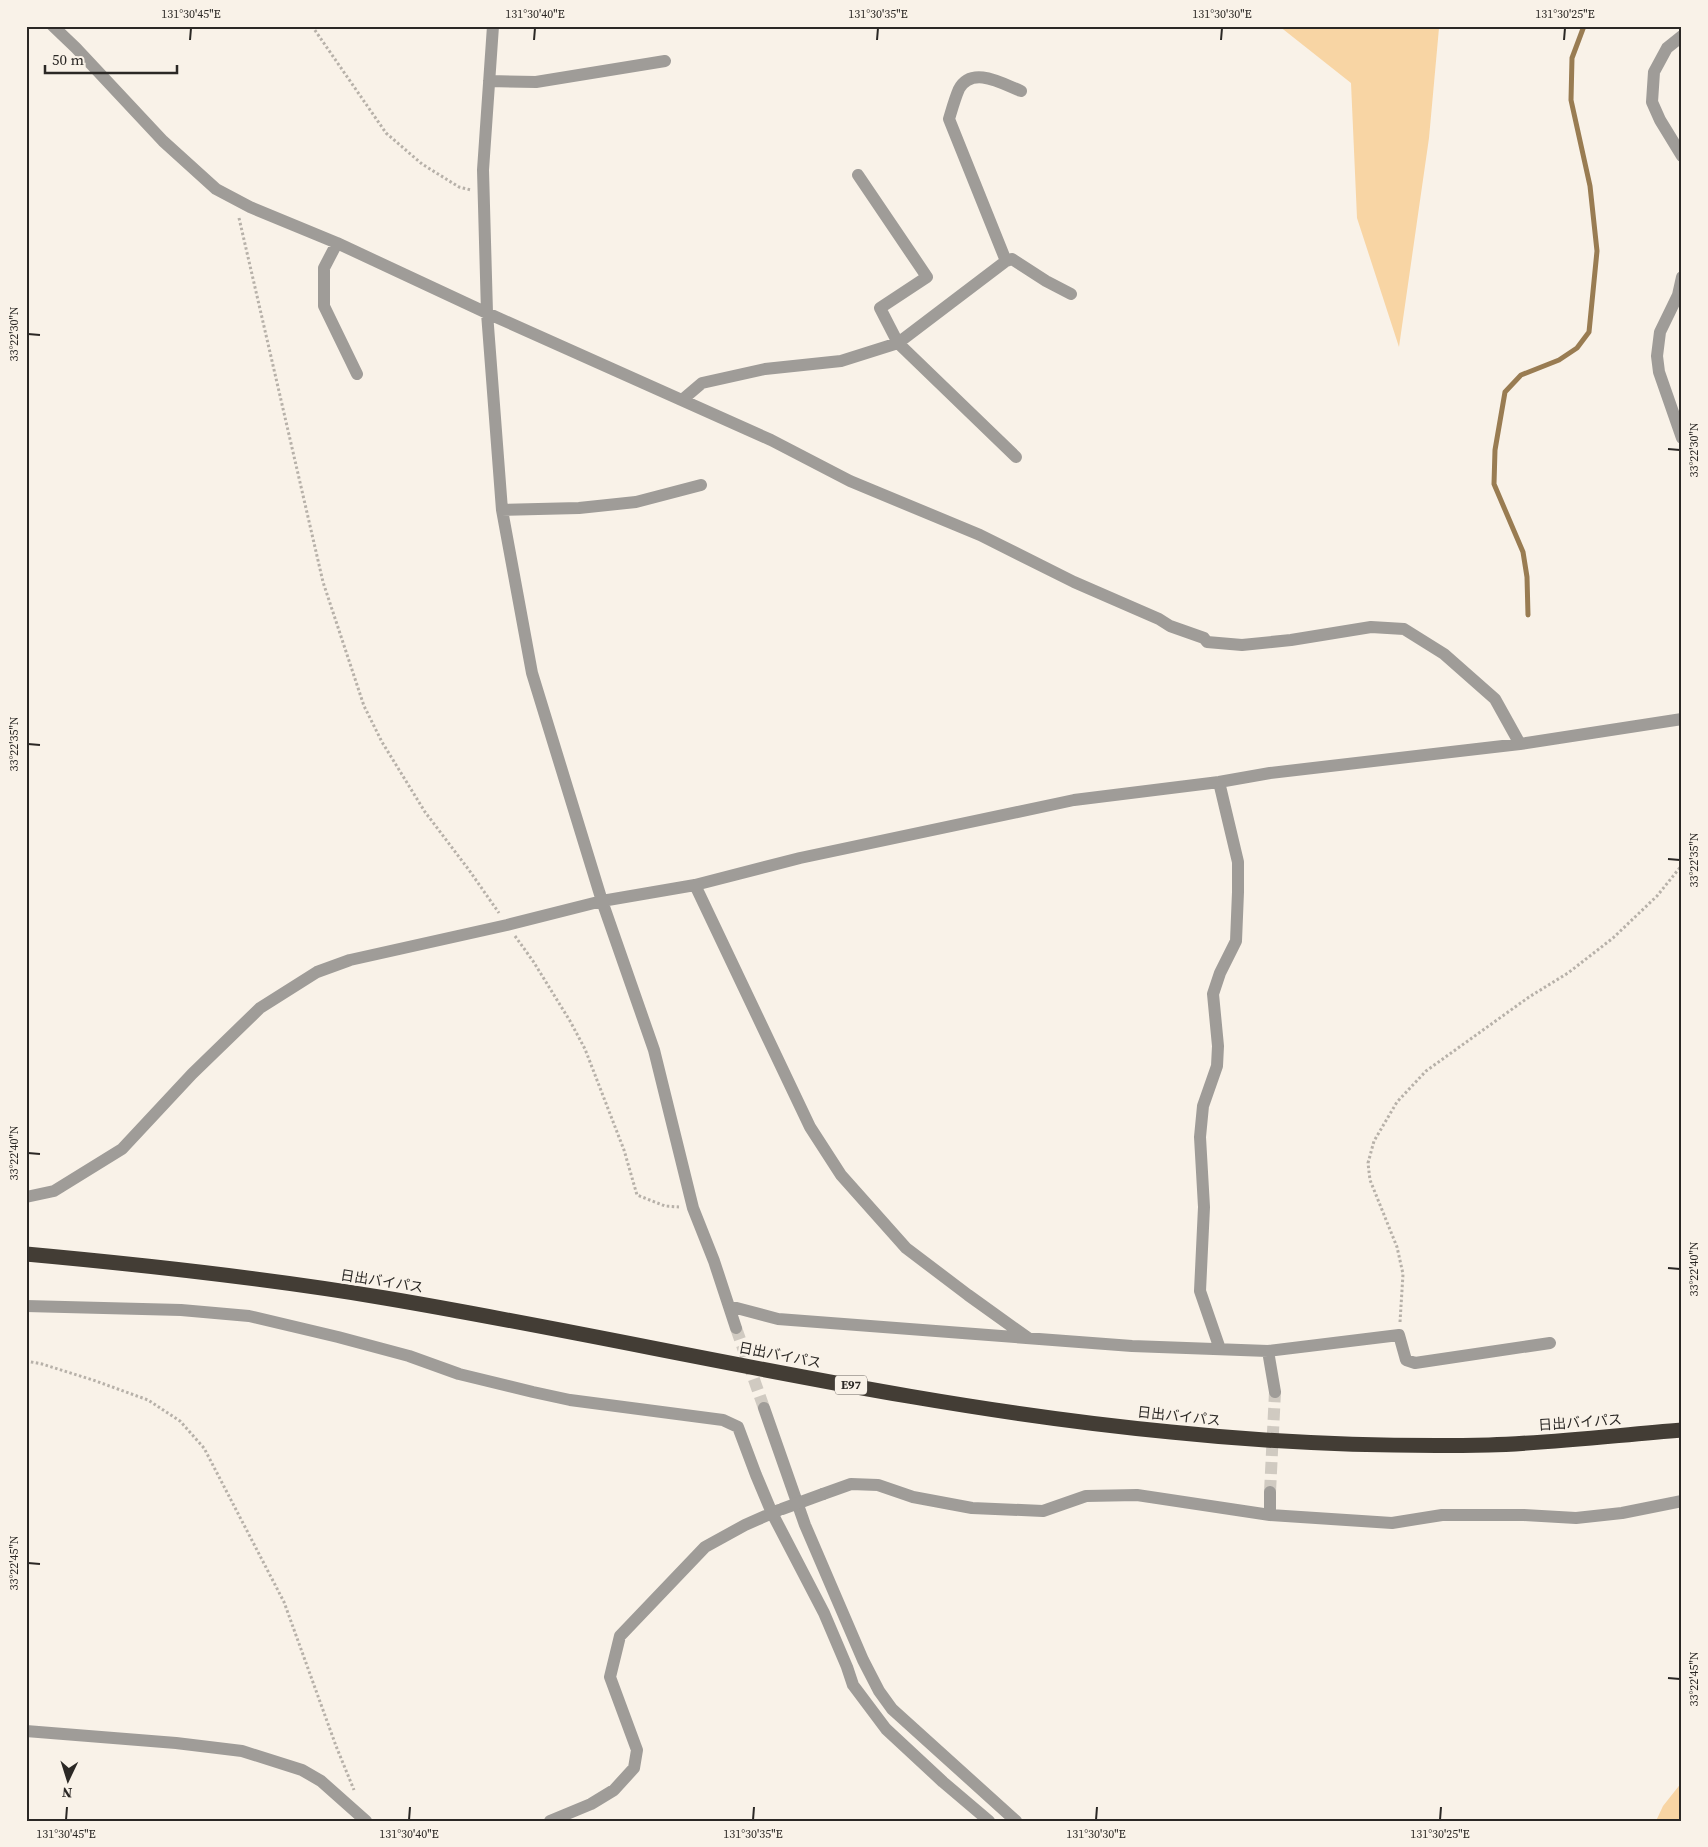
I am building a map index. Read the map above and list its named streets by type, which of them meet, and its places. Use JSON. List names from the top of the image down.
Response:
{
  "streets": {
    "highway": ["日出バイパス", "E97"]
  },
  "scale_bar": "50 m",
  "north": "bottom",
  "coordinates": [
    "131°30'45\"E",
    "131°30'40\"E",
    "131°30'35\"E",
    "131°30'30\"E",
    "131°30'25\"E",
    "33°22'30\"N",
    "33°22'35\"N",
    "33°22'40\"N",
    "33°22'45\"N"
  ]
}
